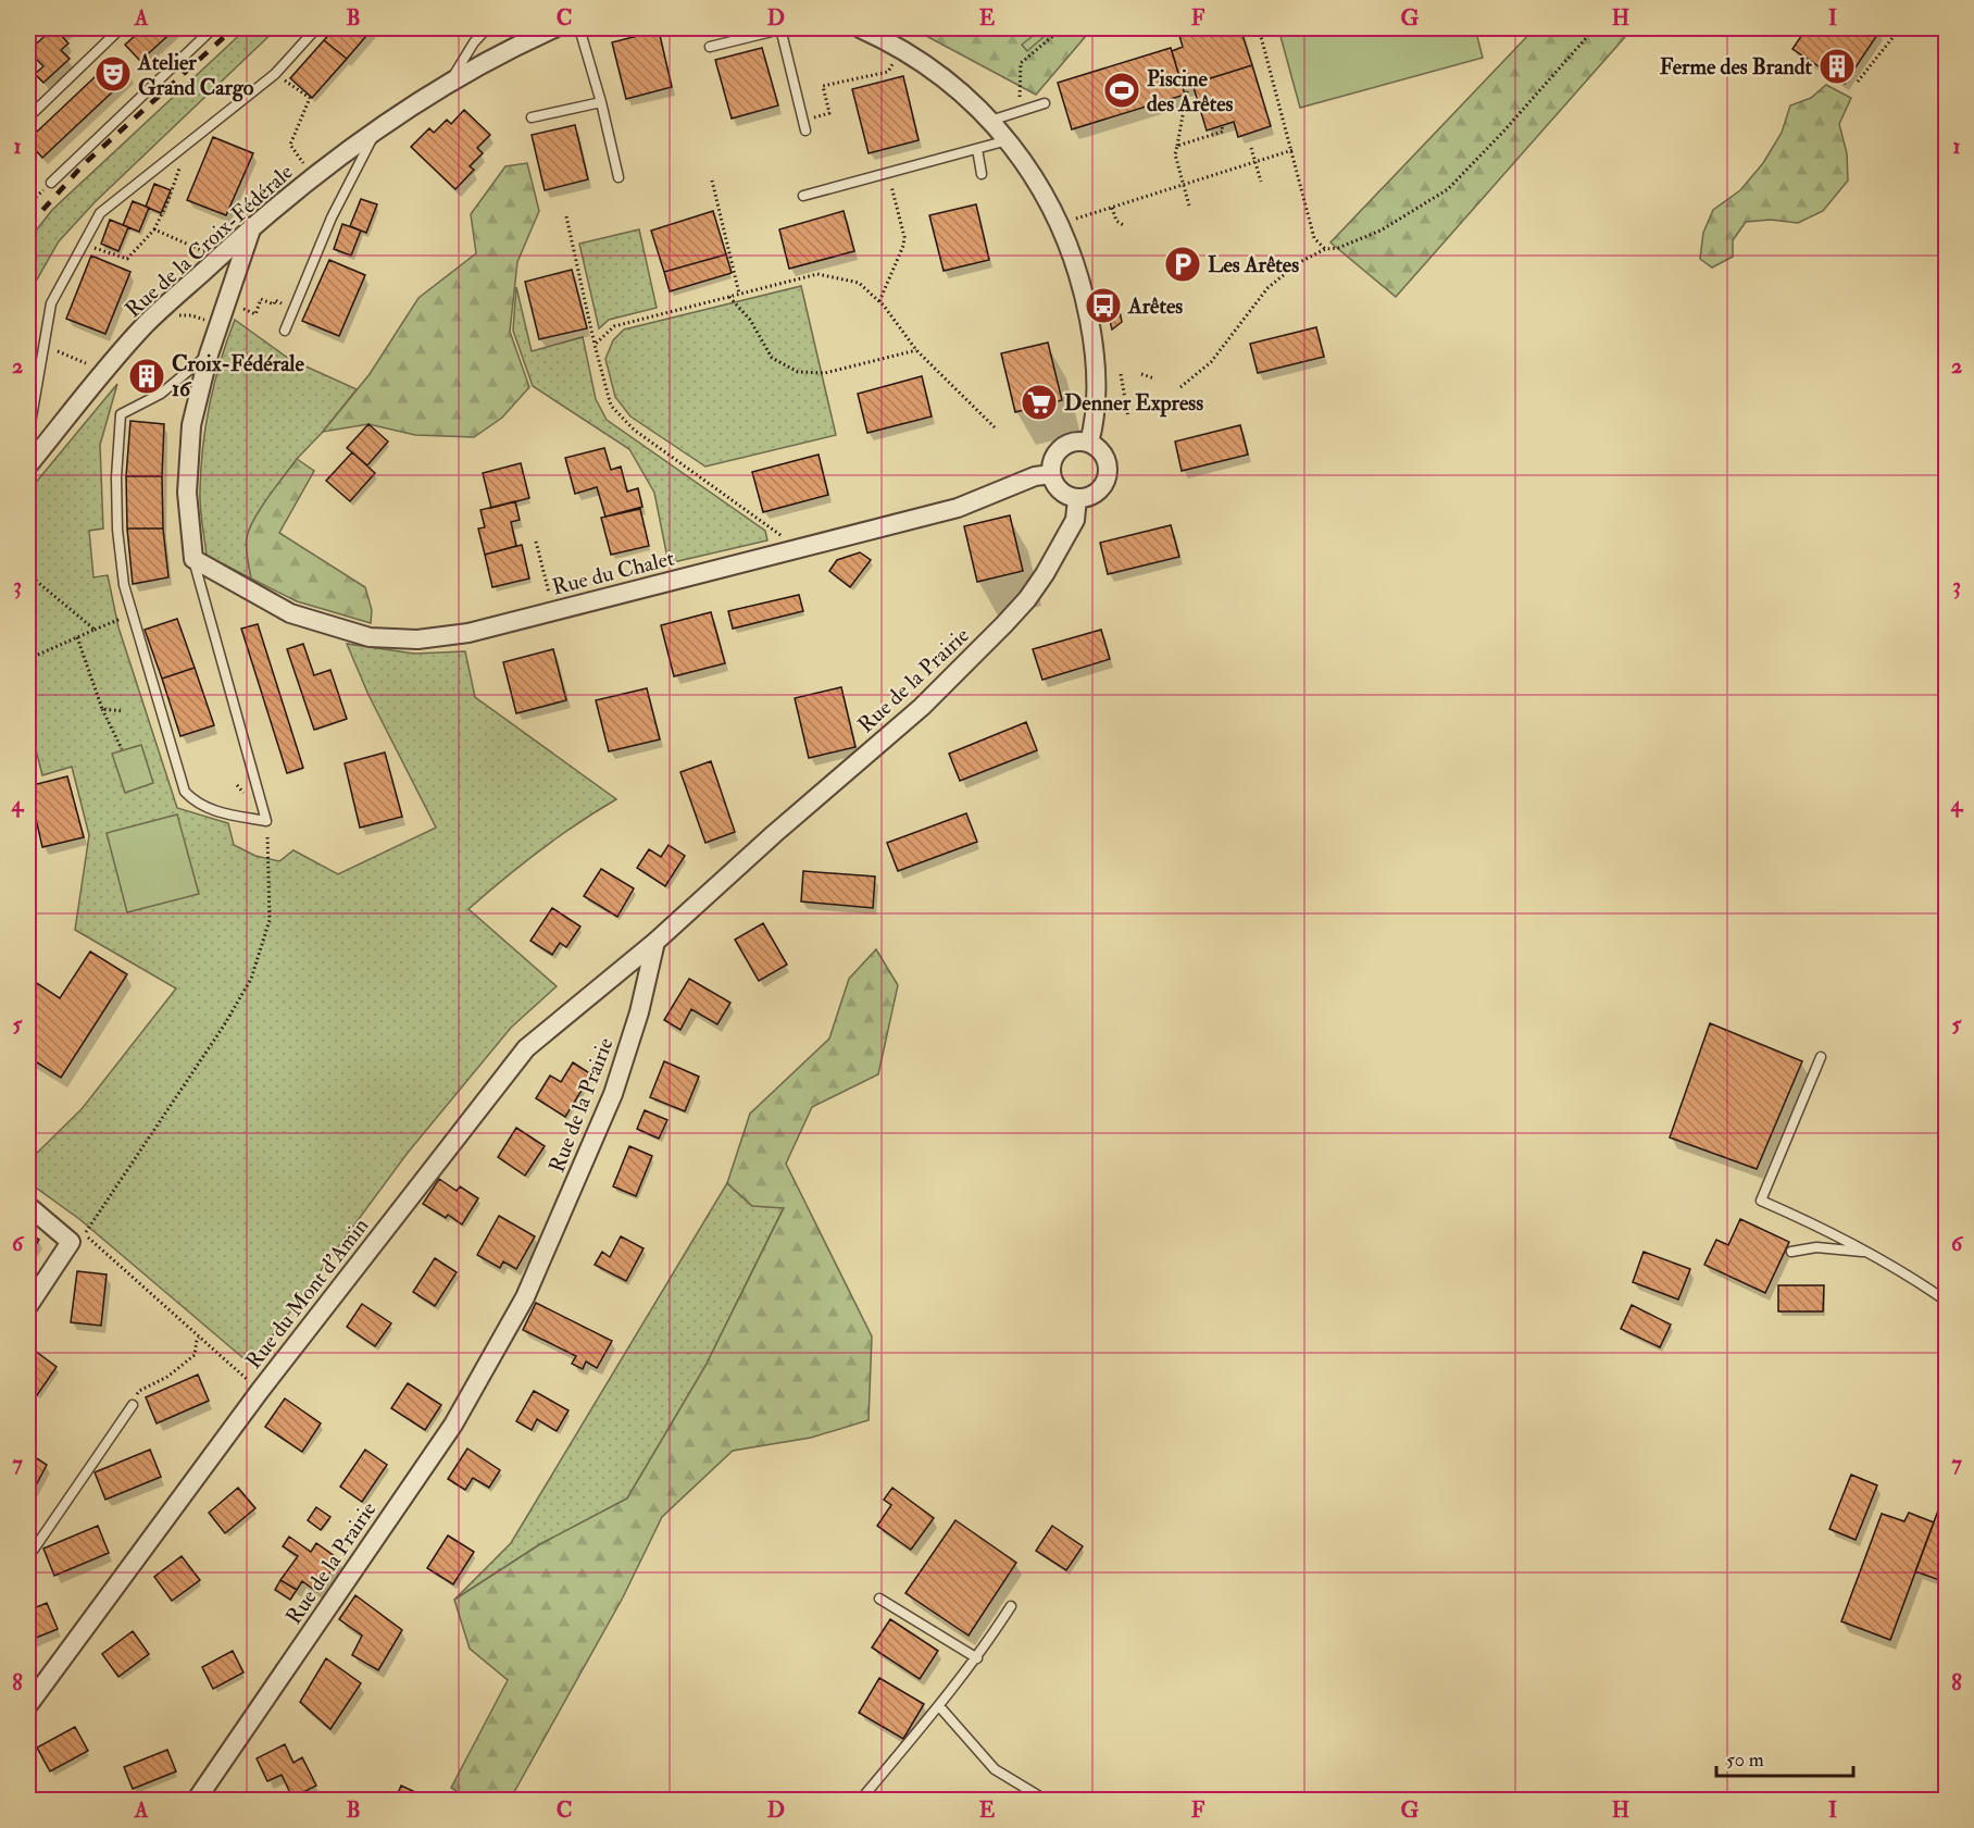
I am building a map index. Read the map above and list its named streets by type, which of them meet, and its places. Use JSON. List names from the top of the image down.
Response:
{
  "streets": {
    "street": [
      "Rue de la Croix-Fédérale",
      "Rue du Chalet",
      "Rue de la Prairie",
      "Rue du Mont d'Amin"
    ]
  },
  "crossings": [
    ["Rue du Chalet", "Rue de la Prairie"],
    ["Rue de la Prairie", "Rue du Mont d'Amin"]
  ],
  "places": {
    "building": ["Ferme des Brandt", "Croix-Fédérale 16"],
    "theatre": ["Atelier Grand Cargo"],
    "sports": ["Piscine des Arêtes"],
    "parking": ["Les Arêtes"],
    "bus stop": ["Arêtes"],
    "supermarket": ["Denner Express"]
  },
  "scale_bar": "50 m",
  "grid": {
    "columns": [
      "A",
      "B",
      "C",
      "D",
      "E",
      "F",
      "G",
      "H",
      "I"
    ],
    "rows": [
      "1",
      "2",
      "3",
      "4",
      "5",
      "6",
      "7",
      "8"
    ]
  }
}
